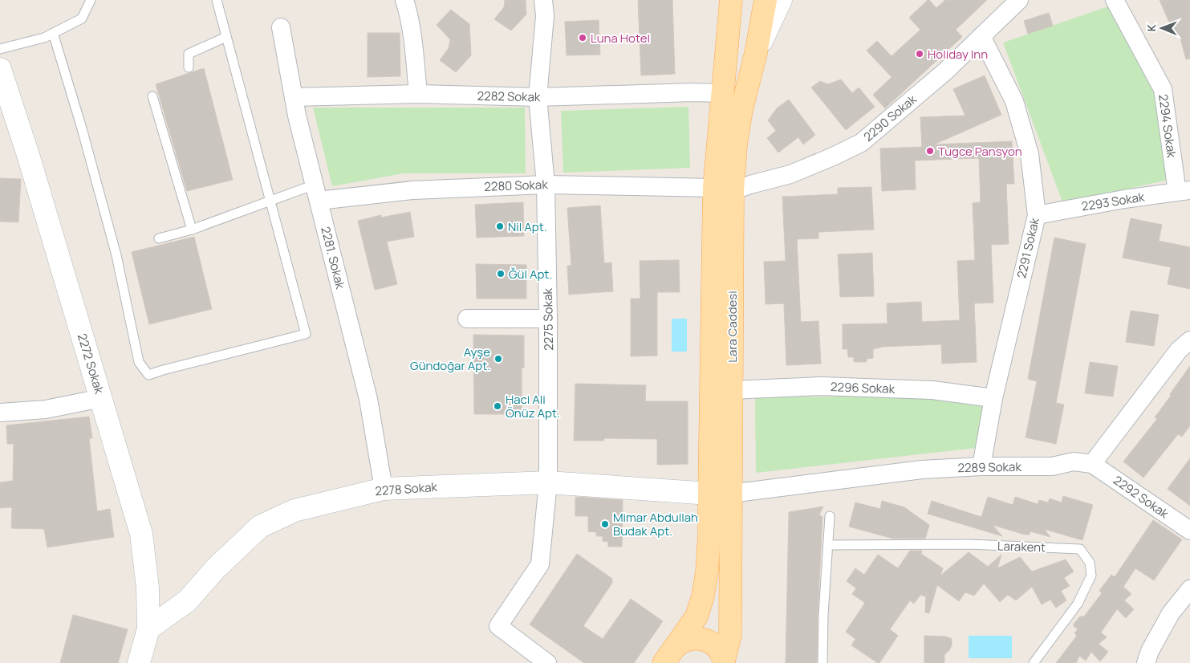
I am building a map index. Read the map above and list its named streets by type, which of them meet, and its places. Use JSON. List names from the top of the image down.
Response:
{
  "streets": {
    "main road": ["Lara Caddesi"],
    "street": [
      "2282 Sokak",
      "2290 Sokak",
      "2294 Sokak",
      "2280 Sokak",
      "2293 Sokak",
      "2291 Sokak",
      "2281. Sokak",
      "2275 Sokak",
      "2272 Sokak",
      "2296 Sokak",
      "2289 Sokak",
      "2278 Sokak",
      "2292 Sokak"
    ],
    "lane": ["Larakent"]
  },
  "crossings": [
    ["2282 Sokak", "2281. Sokak"],
    ["2282 Sokak", "2275 Sokak"],
    ["2290 Sokak", "2280 Sokak"],
    ["2290 Sokak", "2291 Sokak"],
    ["2290 Sokak", "Lara Caddesi"],
    ["2294 Sokak", "2293 Sokak"],
    ["2280 Sokak", "2281. Sokak"],
    ["2280 Sokak", "2275 Sokak"],
    ["2280 Sokak", "Lara Caddesi"],
    ["2293 Sokak", "2291 Sokak"],
    ["2291 Sokak", "2296 Sokak"],
    ["2291 Sokak", "2289 Sokak"],
    ["2281. Sokak", "2278 Sokak"],
    ["2275 Sokak", "2278 Sokak"],
    ["Lara Caddesi", "2296 Sokak"],
    ["Lara Caddesi", "2289 Sokak"],
    ["Lara Caddesi", "2278 Sokak"],
    ["2272 Sokak", "2278 Sokak"],
    ["2289 Sokak", "2278 Sokak"],
    ["2289 Sokak", "2292 Sokak"]
  ],
  "places": [
    "Luna Hotel",
    "Holiday Inn",
    "Tugce Pansyon",
    "Nil Apt.",
    "Ğül Apt.",
    "Ayşe Gündoğar Apt.",
    "Haci Ali Önüz Apt.",
    "Mimar Abdullah Budak Apt."
  ],
  "north": "left"
}
